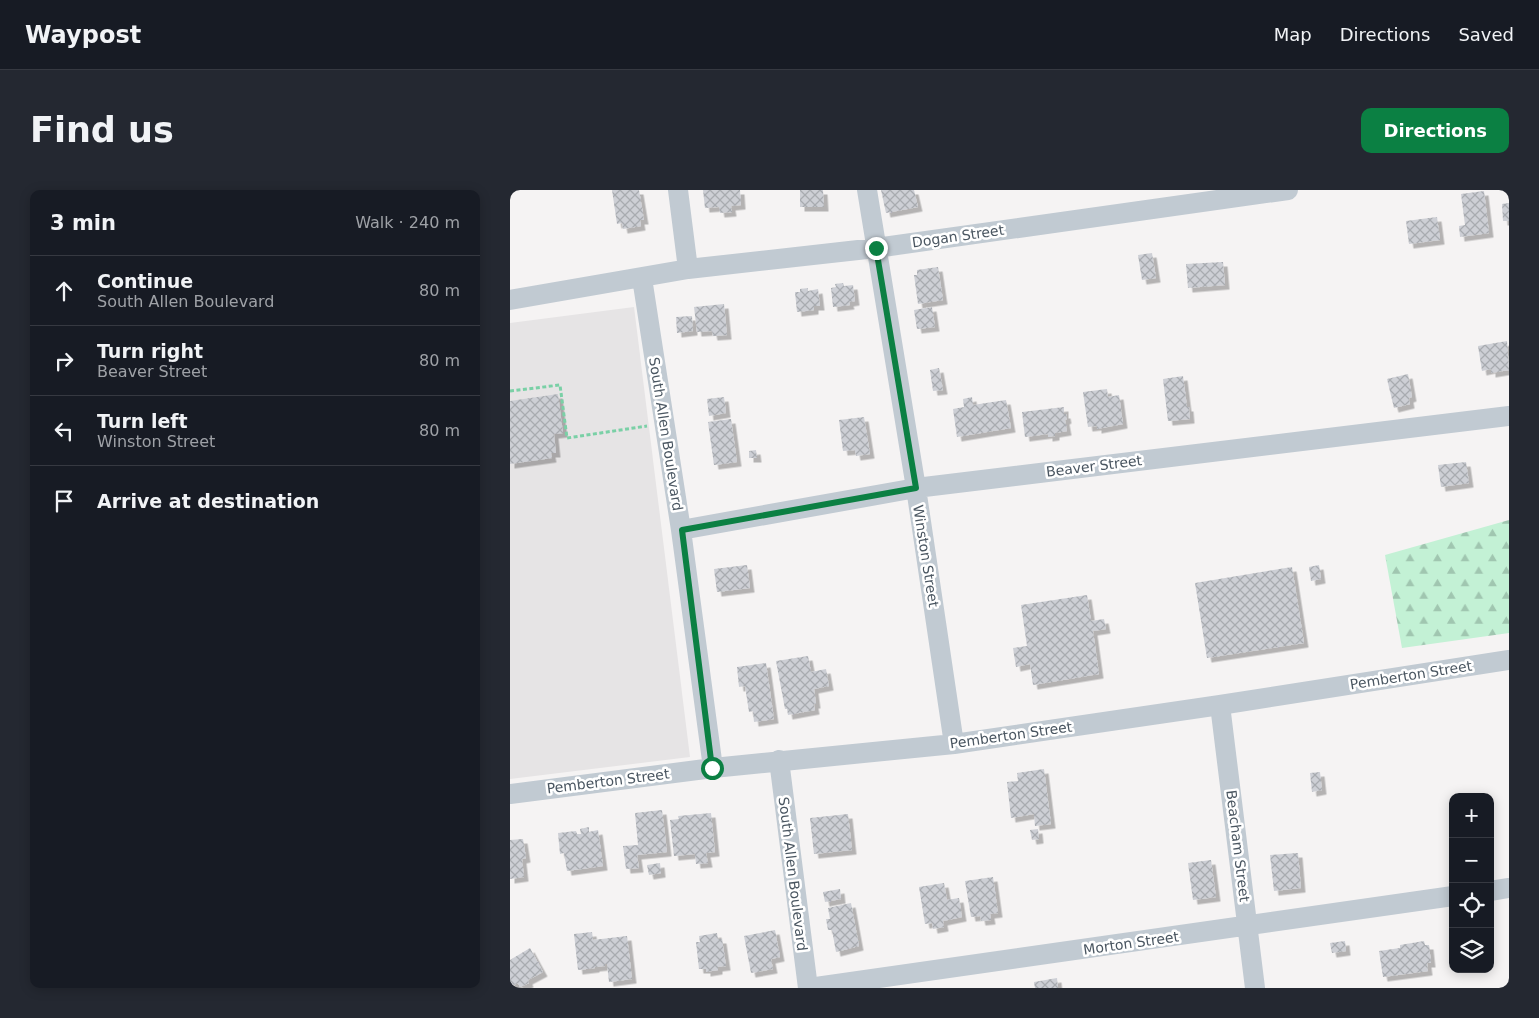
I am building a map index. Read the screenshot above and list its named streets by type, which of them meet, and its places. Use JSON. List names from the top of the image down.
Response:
{
  "streets": {
    "street": [
      "Dogan Street",
      "South Allen Boulevard",
      "Beaver Street",
      "Winston Street",
      "Pemberton Street",
      "Beacham Street",
      "Morton Street"
    ]
  },
  "crossings": [
    ["Dogan Street", "South Allen Boulevard"],
    ["Dogan Street", "Winston Street"],
    ["South Allen Boulevard", "Beaver Street"],
    ["South Allen Boulevard", "Pemberton Street"],
    ["South Allen Boulevard", "Morton Street"],
    ["Beaver Street", "Winston Street"],
    ["Winston Street", "Pemberton Street"],
    ["Pemberton Street", "Beacham Street"],
    ["Beacham Street", "Morton Street"]
  ],
  "page": {
    "header": "Waypost",
    "nav": ["Map", "Directions", "Saved"],
    "buttons": "Directions",
    "title": "Find us",
    "heading": ["3 min", "Walk · 240 m"],
    "list": [
      ["Continue", "South Allen Boulevard", "80 m"],
      ["Turn right", "Beaver Street", "80 m"],
      ["Turn left", "Winston Street", "80 m"],
      "Arrive at destination"
    ],
    "map_buttons": ["+", "−"]
  }
}
